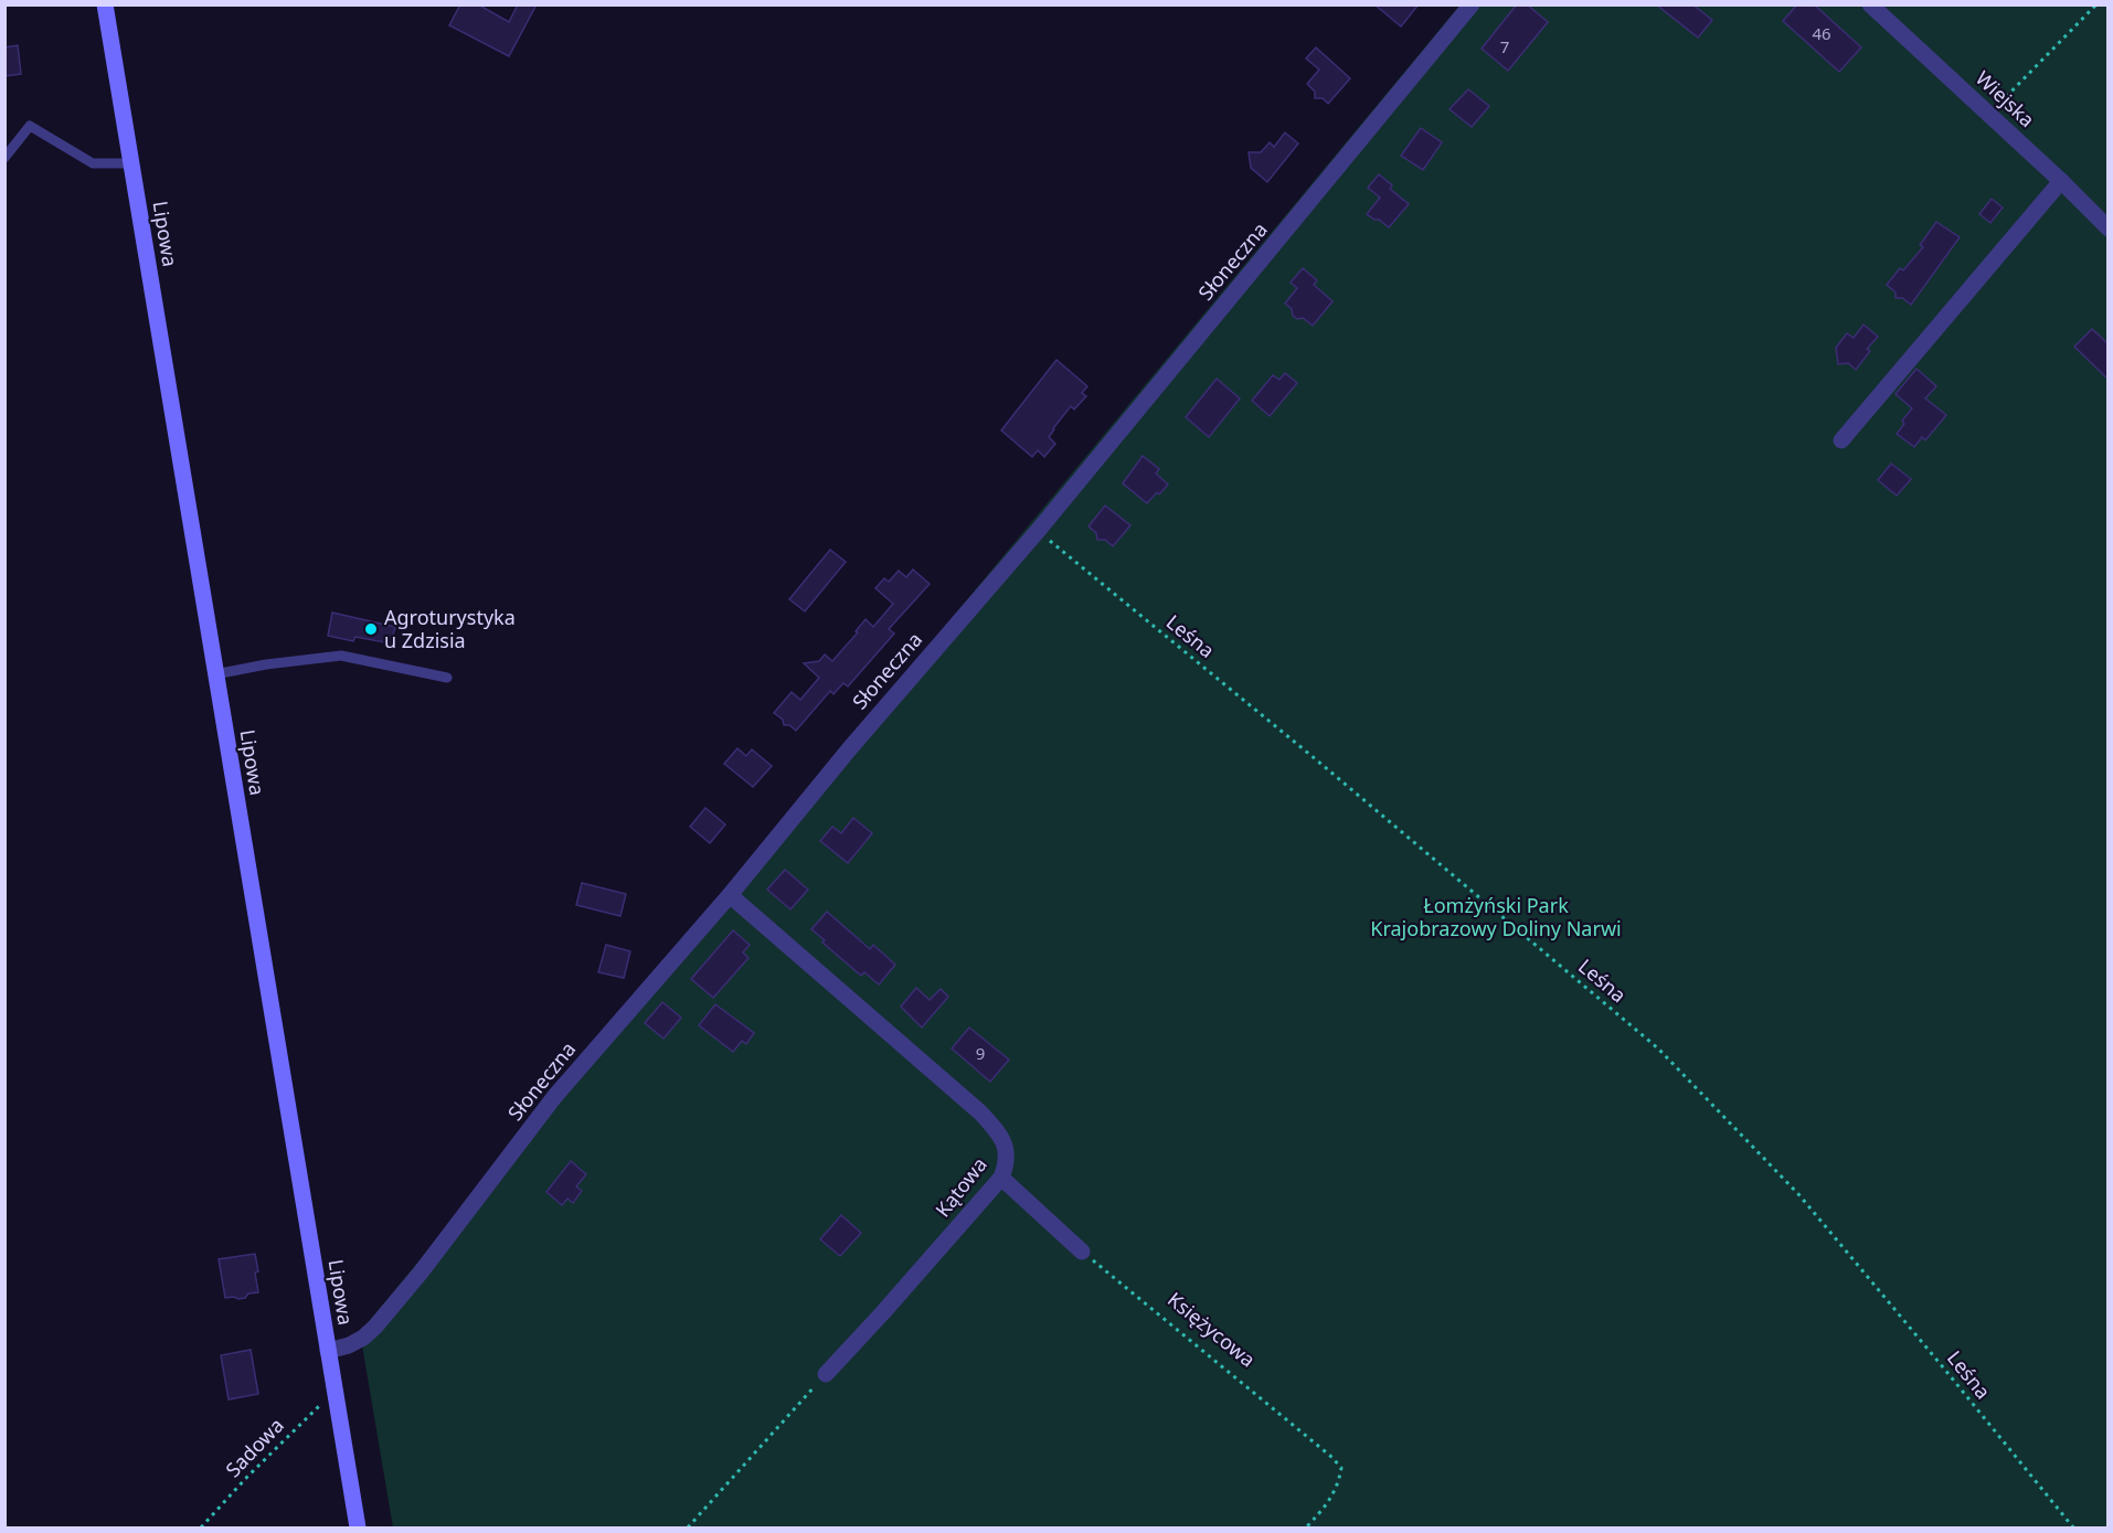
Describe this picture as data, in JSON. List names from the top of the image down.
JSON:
{
  "streets": {
    "main road": ["Lipowa"],
    "street": ["Wiejska", "Słoneczna", "Kątowa"],
    "path": ["Leśna", "Księżycowa", "Sadowa"]
  },
  "crossings": [
    ["Lipowa", "Słoneczna"],
    ["Lipowa", "Sadowa"],
    ["Słoneczna", "Leśna"],
    ["Słoneczna", "Kątowa"]
  ],
  "parks": ["Łomżyński Park Krajobrazowy Doliny Narwi"],
  "places": ["Agroturystyka u Zdzisia"],
  "house_numbers": ["46", "7", "9"]
}
